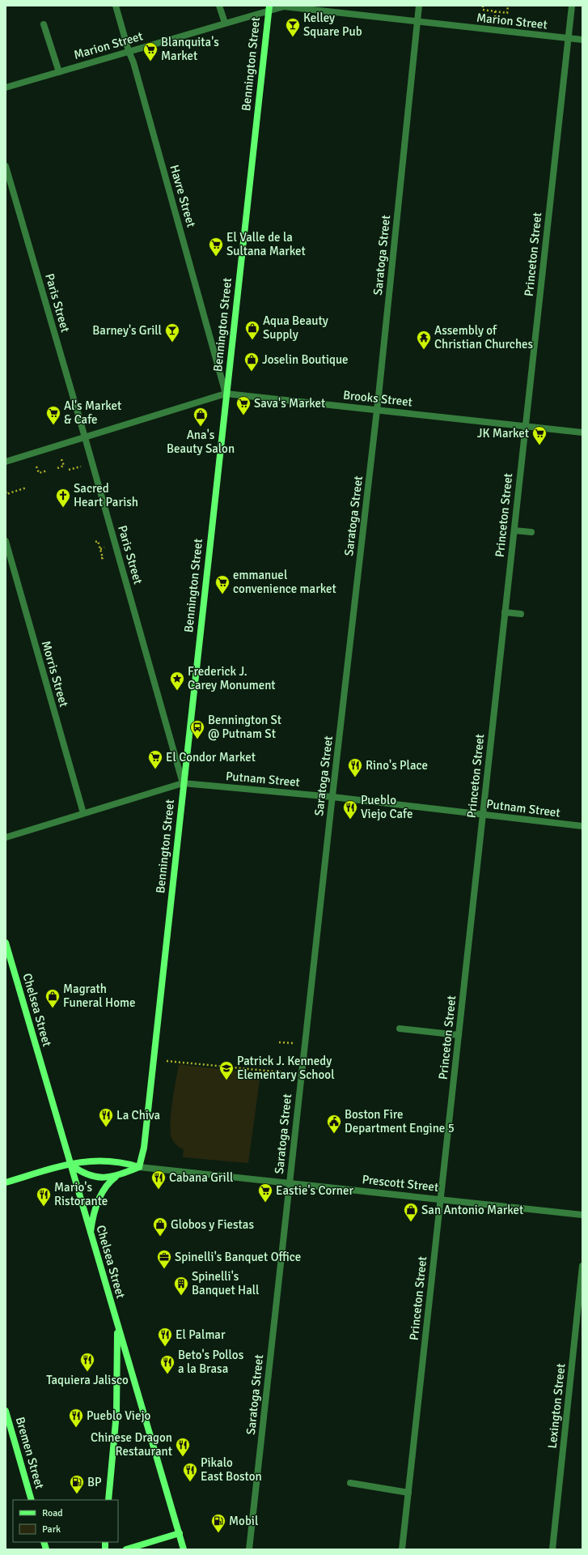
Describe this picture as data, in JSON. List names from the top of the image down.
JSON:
{
  "streets": {
    "main road": [
      "Bennington Street",
      "Chelsea Street",
      "Prescott Street",
      "Bremen Street"
    ],
    "street": [
      "Marion Street",
      "Havre Street",
      "Princeton Street",
      "Saratoga Street",
      "Paris Street",
      "Brooks Street",
      "Morris Street",
      "Putnam Street",
      "Lexington Street"
    ]
  },
  "crossings": [
    ["Marion Street", "Bennington Street"],
    ["Marion Street", "Havre Street"],
    ["Marion Street", "Princeton Street"],
    ["Marion Street", "Saratoga Street"],
    ["Bennington Street", "Havre Street"],
    ["Bennington Street", "Paris Street"],
    ["Bennington Street", "Brooks Street"],
    ["Bennington Street", "Putnam Street"],
    ["Bennington Street", "Prescott Street"],
    ["Havre Street", "Brooks Street"],
    ["Princeton Street", "Brooks Street"],
    ["Princeton Street", "Putnam Street"],
    ["Princeton Street", "Prescott Street"],
    ["Saratoga Street", "Brooks Street"],
    ["Saratoga Street", "Putnam Street"],
    ["Saratoga Street", "Prescott Street"],
    ["Paris Street", "Brooks Street"],
    ["Paris Street", "Putnam Street"],
    ["Morris Street", "Putnam Street"],
    ["Chelsea Street", "Prescott Street"]
  ],
  "places": {
    "bar": ["Kelley Square Pub", "Barney's Grill"],
    "supermarket": [
      "Blanquita's Market",
      "El Valle de la Sultana Market",
      "Sava's Market",
      "Al's Market & Cafe",
      "JK Market",
      "emmanuel convenience market",
      "El Condor Market",
      "Eastie's Corner"
    ],
    "shop": [
      "Aqua Beauty Supply",
      "Joselin Boutique",
      "Ana's Beauty Salon",
      "Magrath Funeral Home",
      "San Antonio Market",
      "Globos y Fiestas"
    ],
    "temple": ["Assembly of Christian Churches"],
    "church": ["Sacred Heart Parish"],
    "place": ["Frederick J. Carey Monument"],
    "bus stop": ["Bennington St @ Putnam St"],
    "restaurant": [
      "Rino's Place",
      "Pueblo Viejo Cafe",
      "La Chiva",
      "Cabana Grill",
      "Mario's Ristorante",
      "El Palmar",
      "Taquiera Jalisco",
      "Beto's Pollos a la Brasa",
      "Pueblo Viejo",
      "Chinese Dragon Restaurant",
      "Pikalo East Boston"
    ],
    "school or university": ["Patrick J. Kennedy Elementary School"],
    "public building": ["Boston Fire Department Engine 5"],
    "office": ["Spinelli's Banquet Office"],
    "building": ["Spinelli's Banquet Hall"],
    "fuel station": ["BP", "Mobil"]
  },
  "legend": ["Road", "Park"]
}
